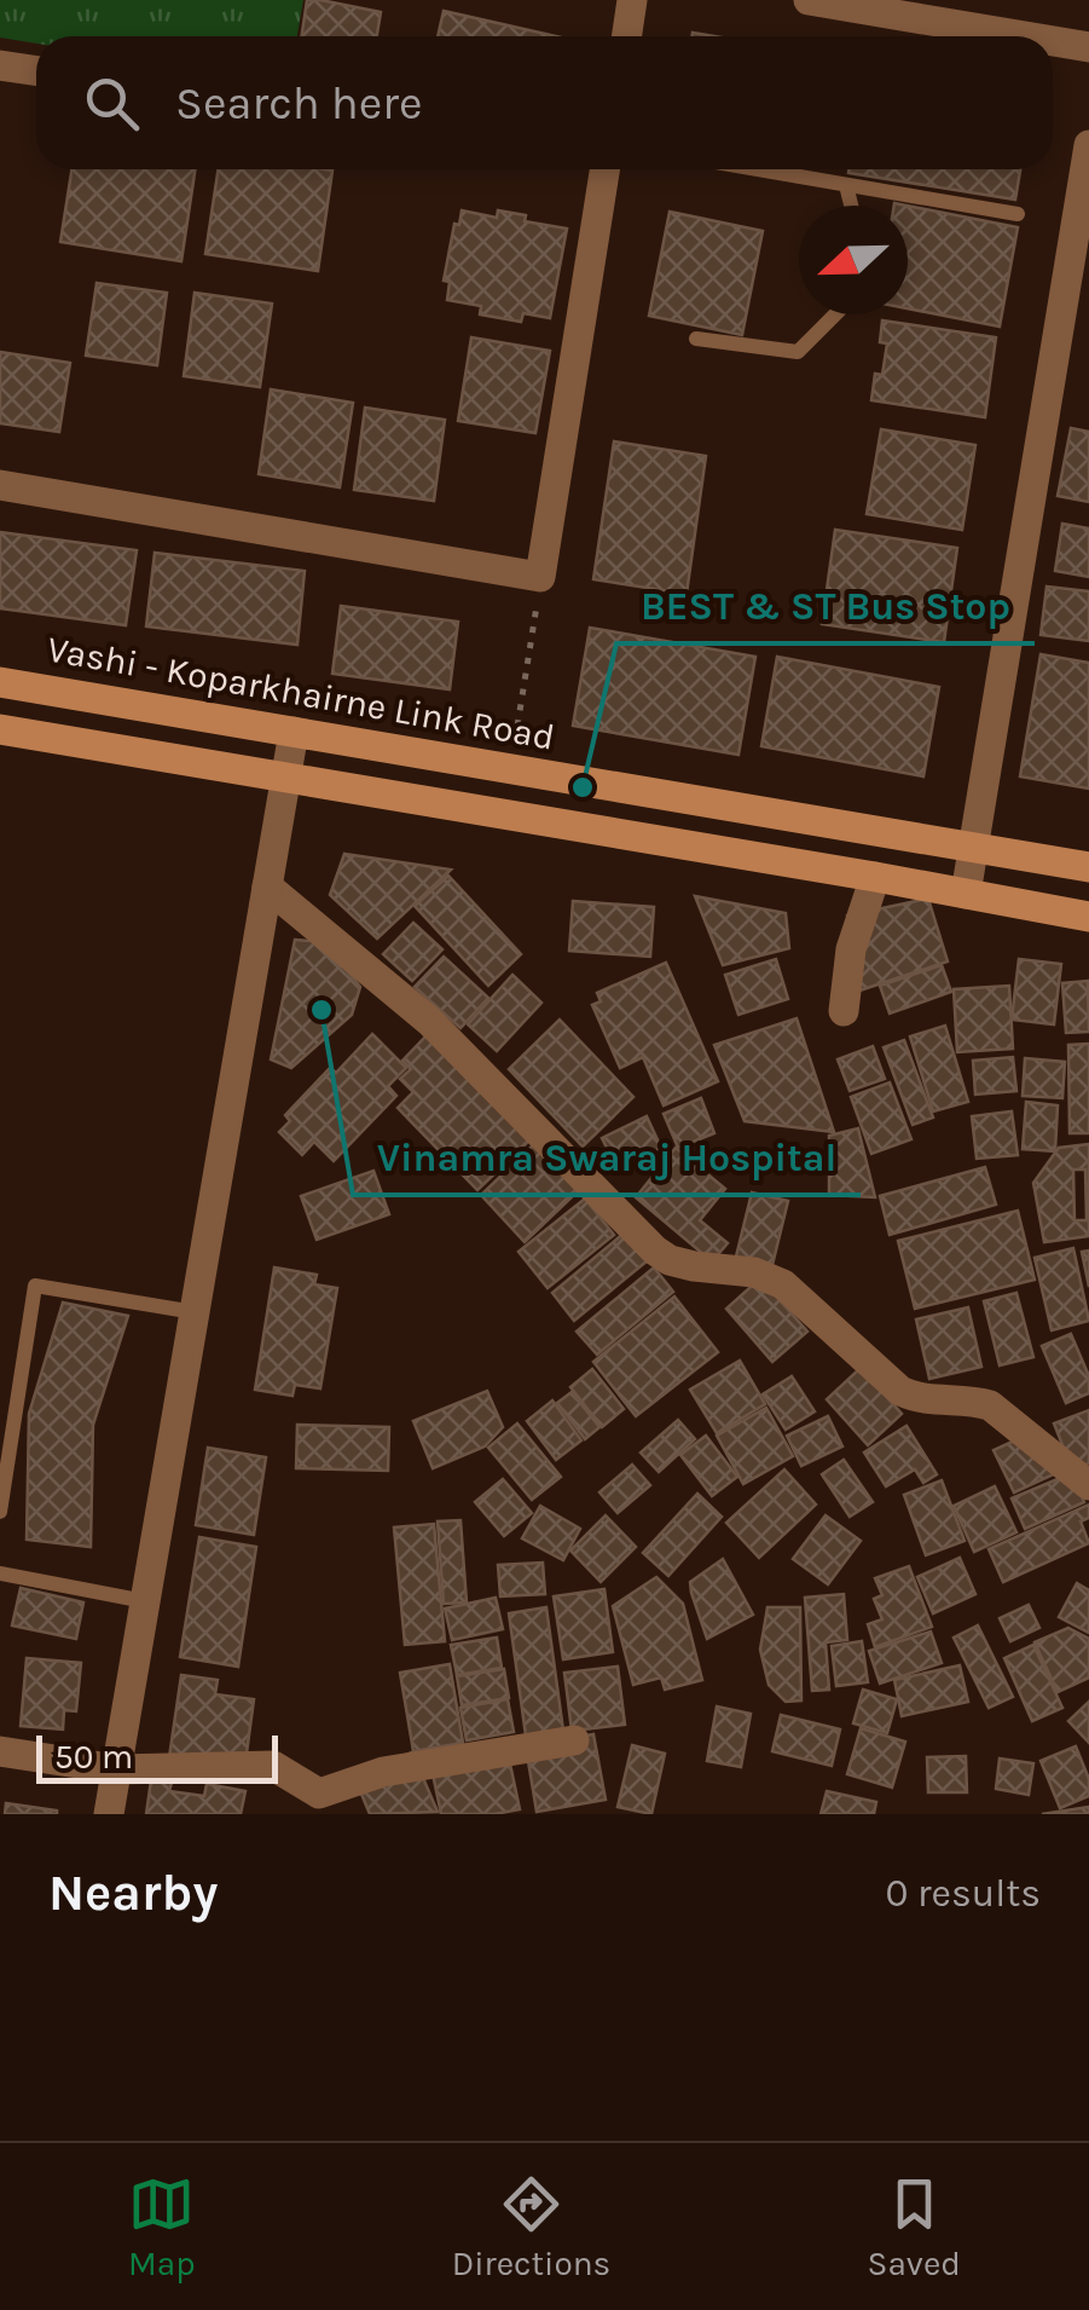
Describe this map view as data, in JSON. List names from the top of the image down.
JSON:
{
  "streets": {
    "main road": ["Vashi - Koparkhairne Link Road"]
  },
  "places": ["BEST & ST Bus Stop", "Vinamra Swaraj Hospital"],
  "scale_bar": "50 m",
  "north": "left",
  "page": {
    "search": "Search here",
    "scale": "50 m",
    "heading": ["Nearby", "0 results"],
    "nav": ["Map", "Directions", "Saved"]
  }
}
